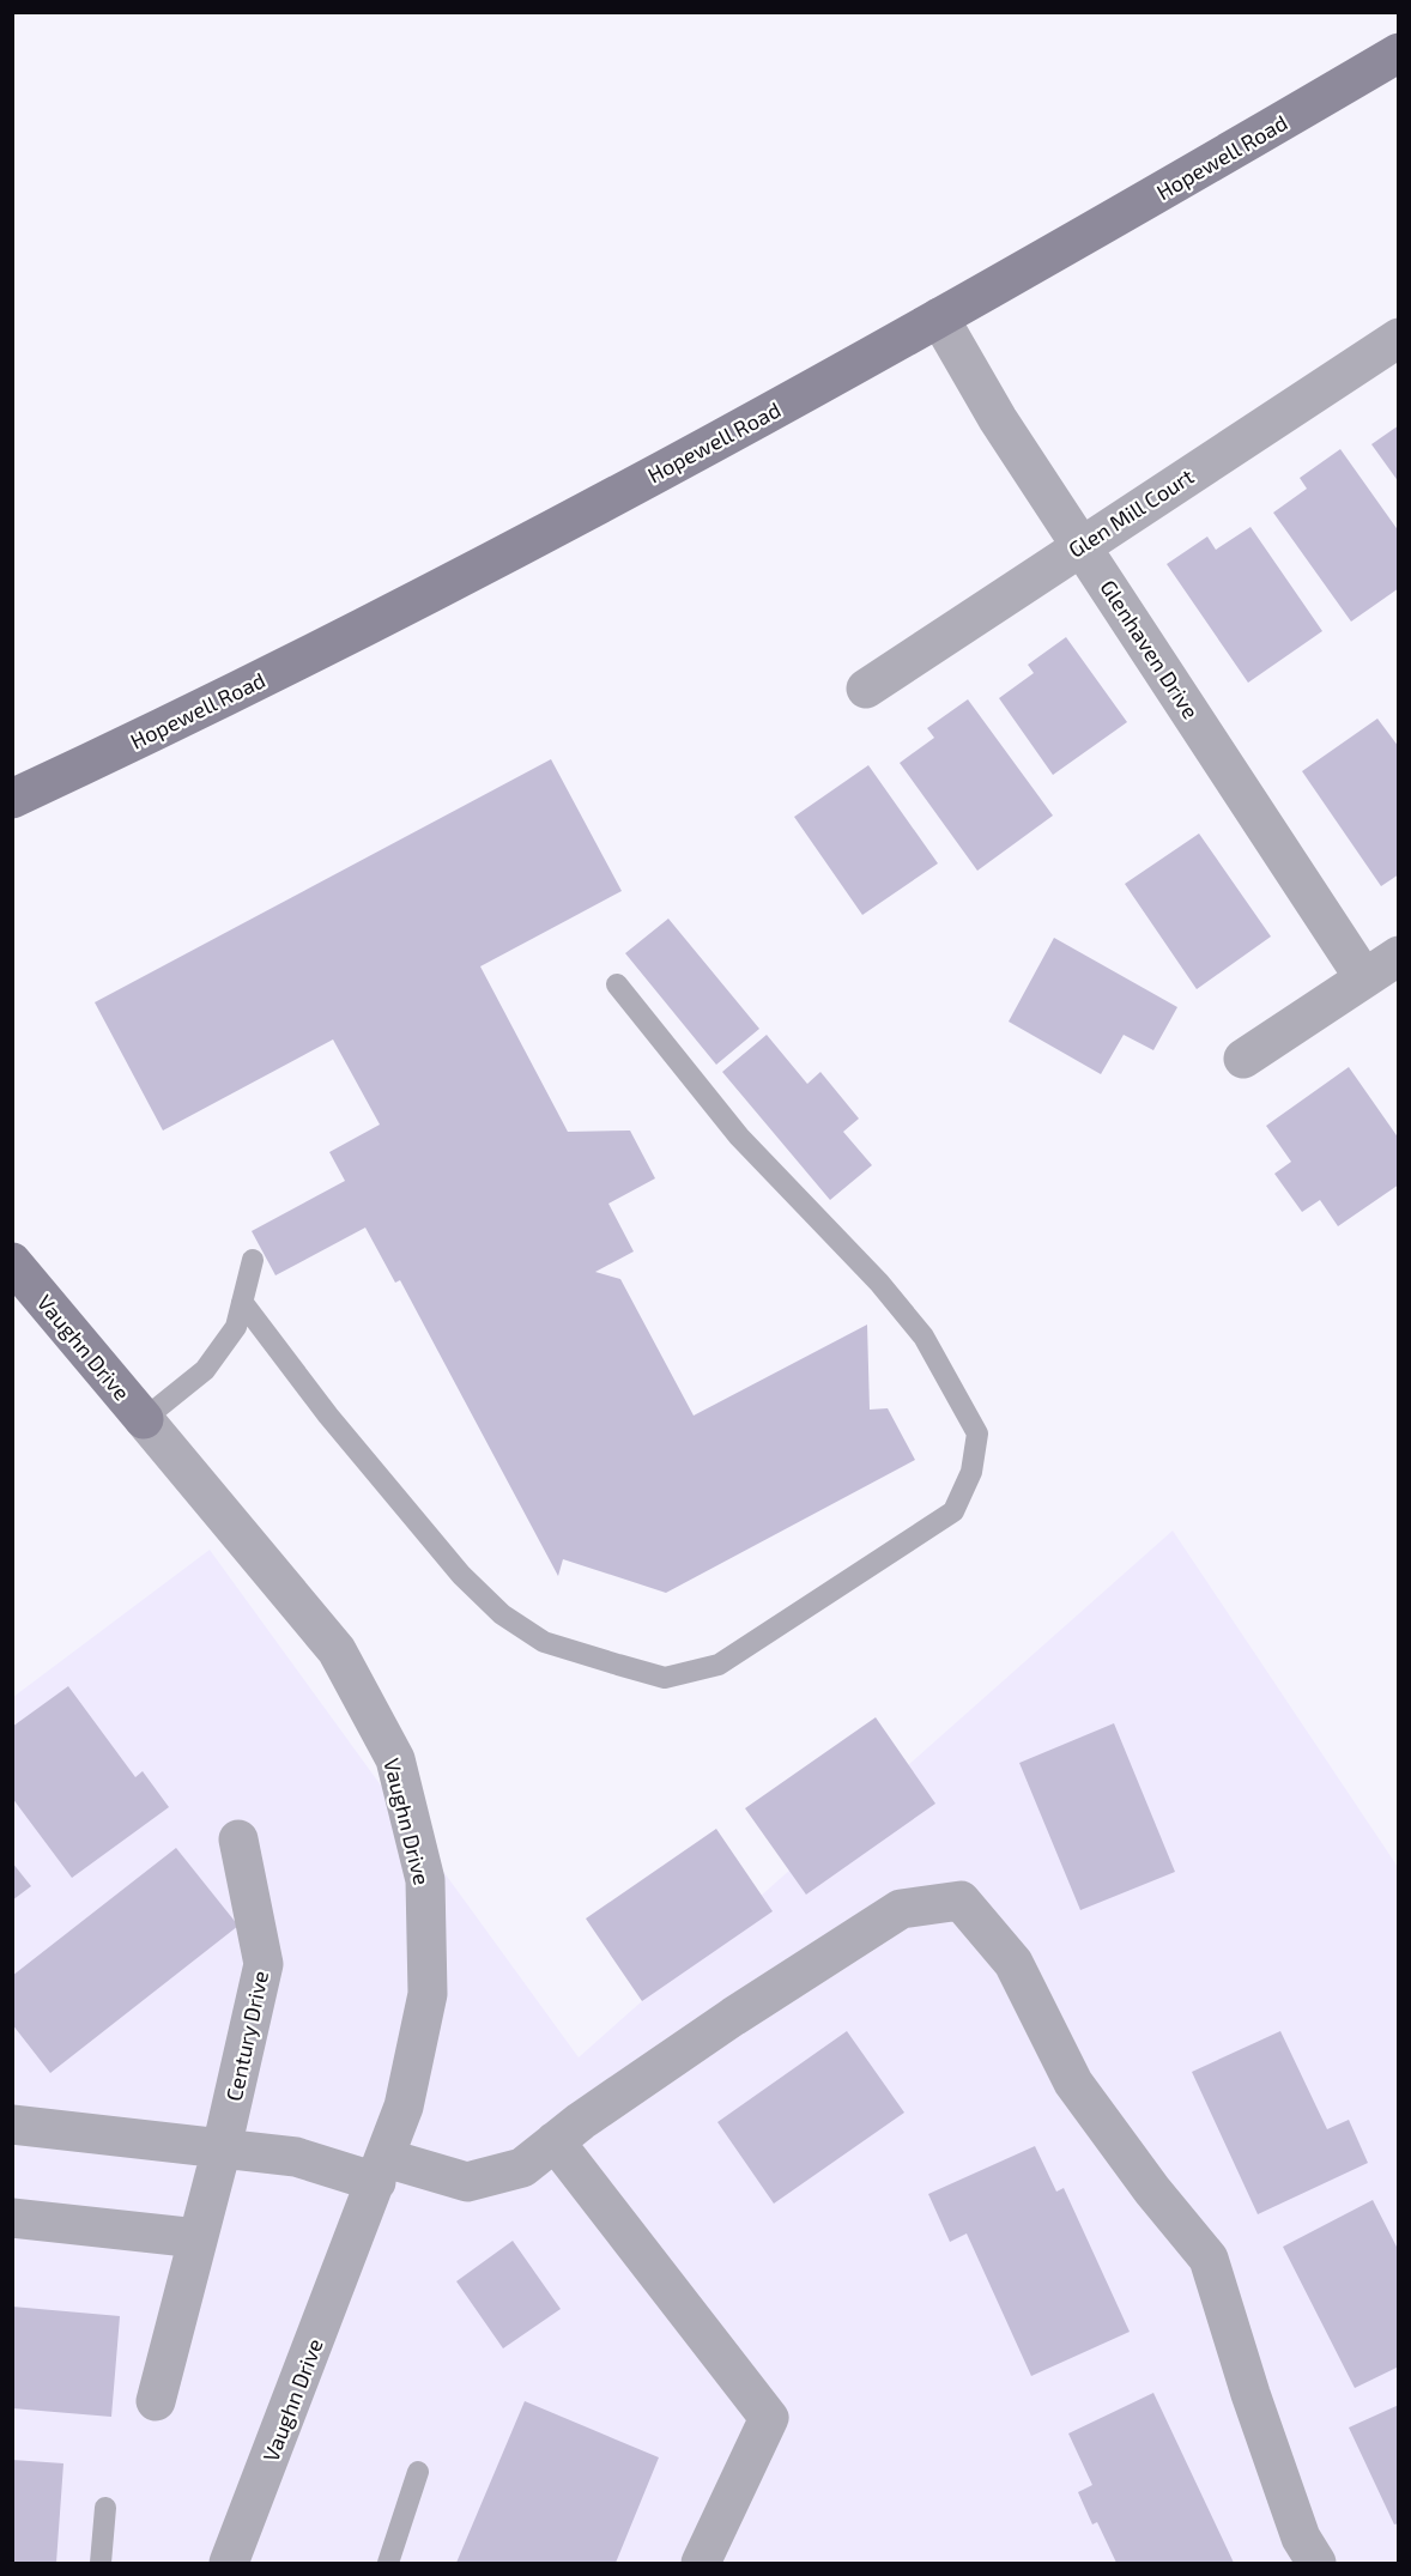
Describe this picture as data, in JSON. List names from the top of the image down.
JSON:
{
  "streets": {
    "street": [
      "Hopewell Road",
      "Glen Mill Court",
      "Glenhaven Drive",
      "Vaughn Drive",
      "Century Drive"
    ]
  },
  "crossings": [
    ["Hopewell Road", "Glenhaven Drive"],
    ["Glen Mill Court", "Glenhaven Drive"]
  ]
}
